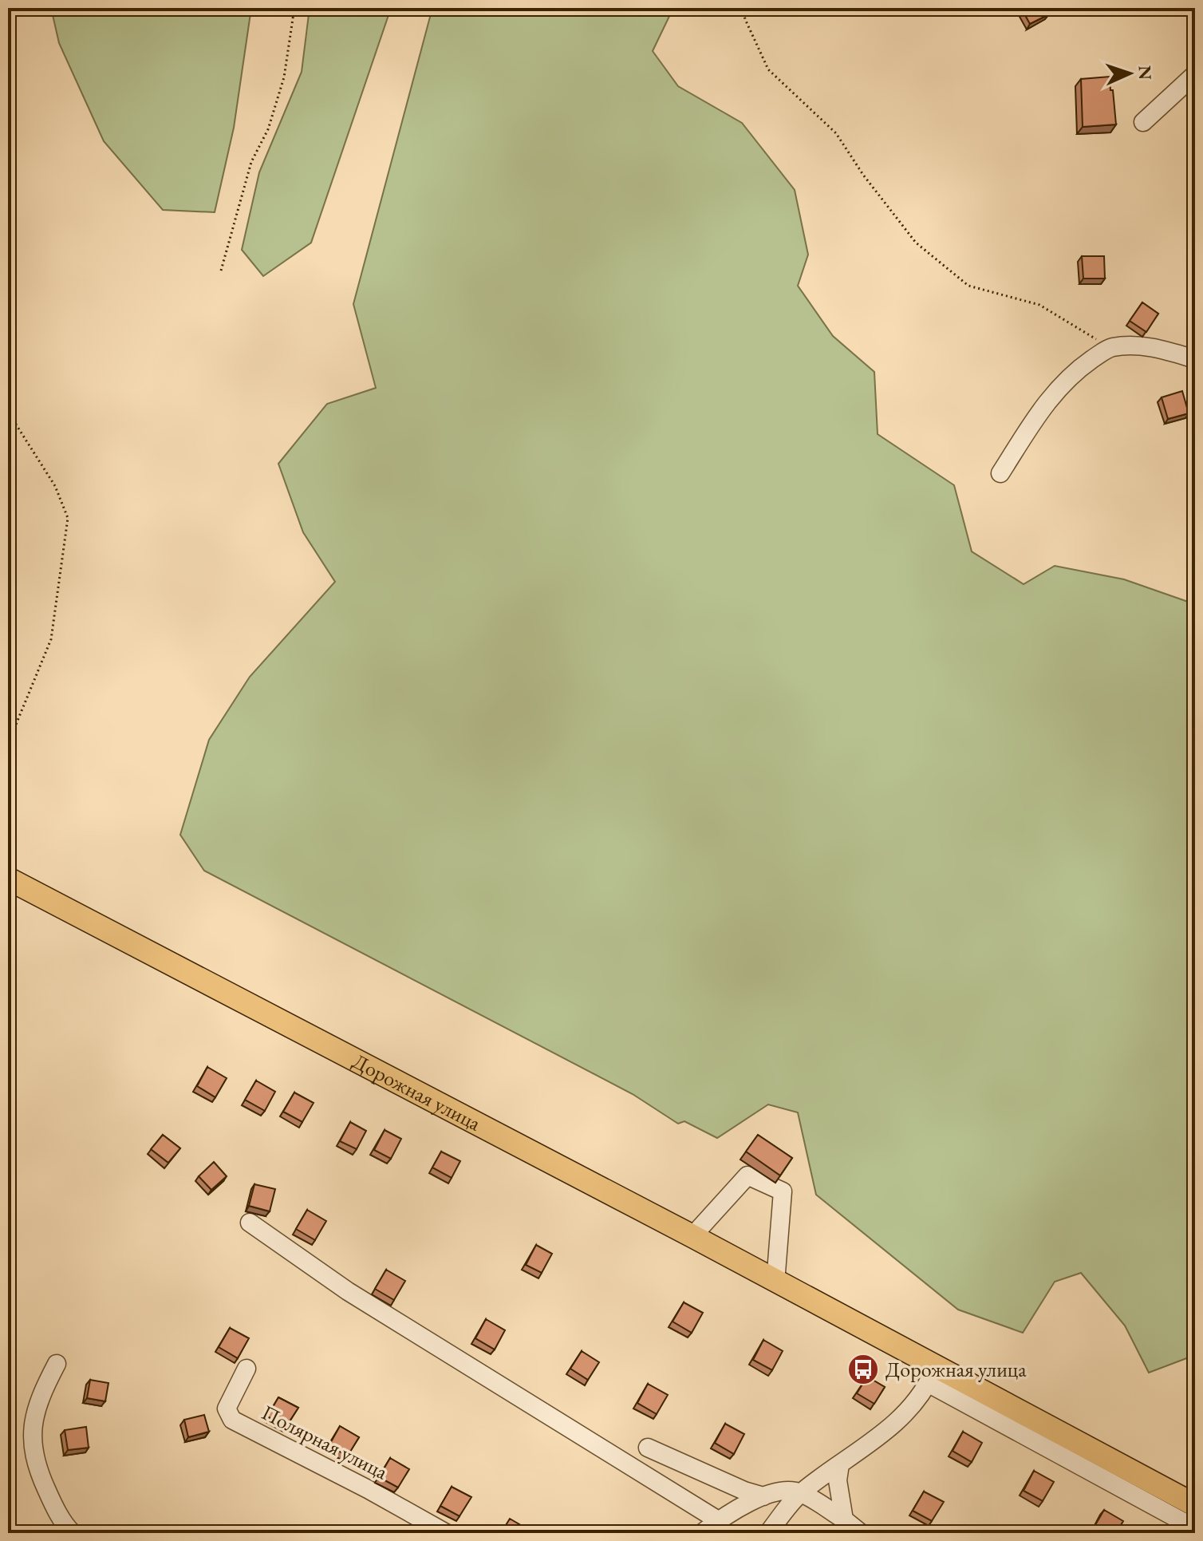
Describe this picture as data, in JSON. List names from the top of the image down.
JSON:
{
  "streets": {
    "main road": ["Дорожная улица"],
    "street": ["Полярная улица"]
  },
  "places": {
    "bus stop": ["Дорожная улица"]
  },
  "north": "right"
}
